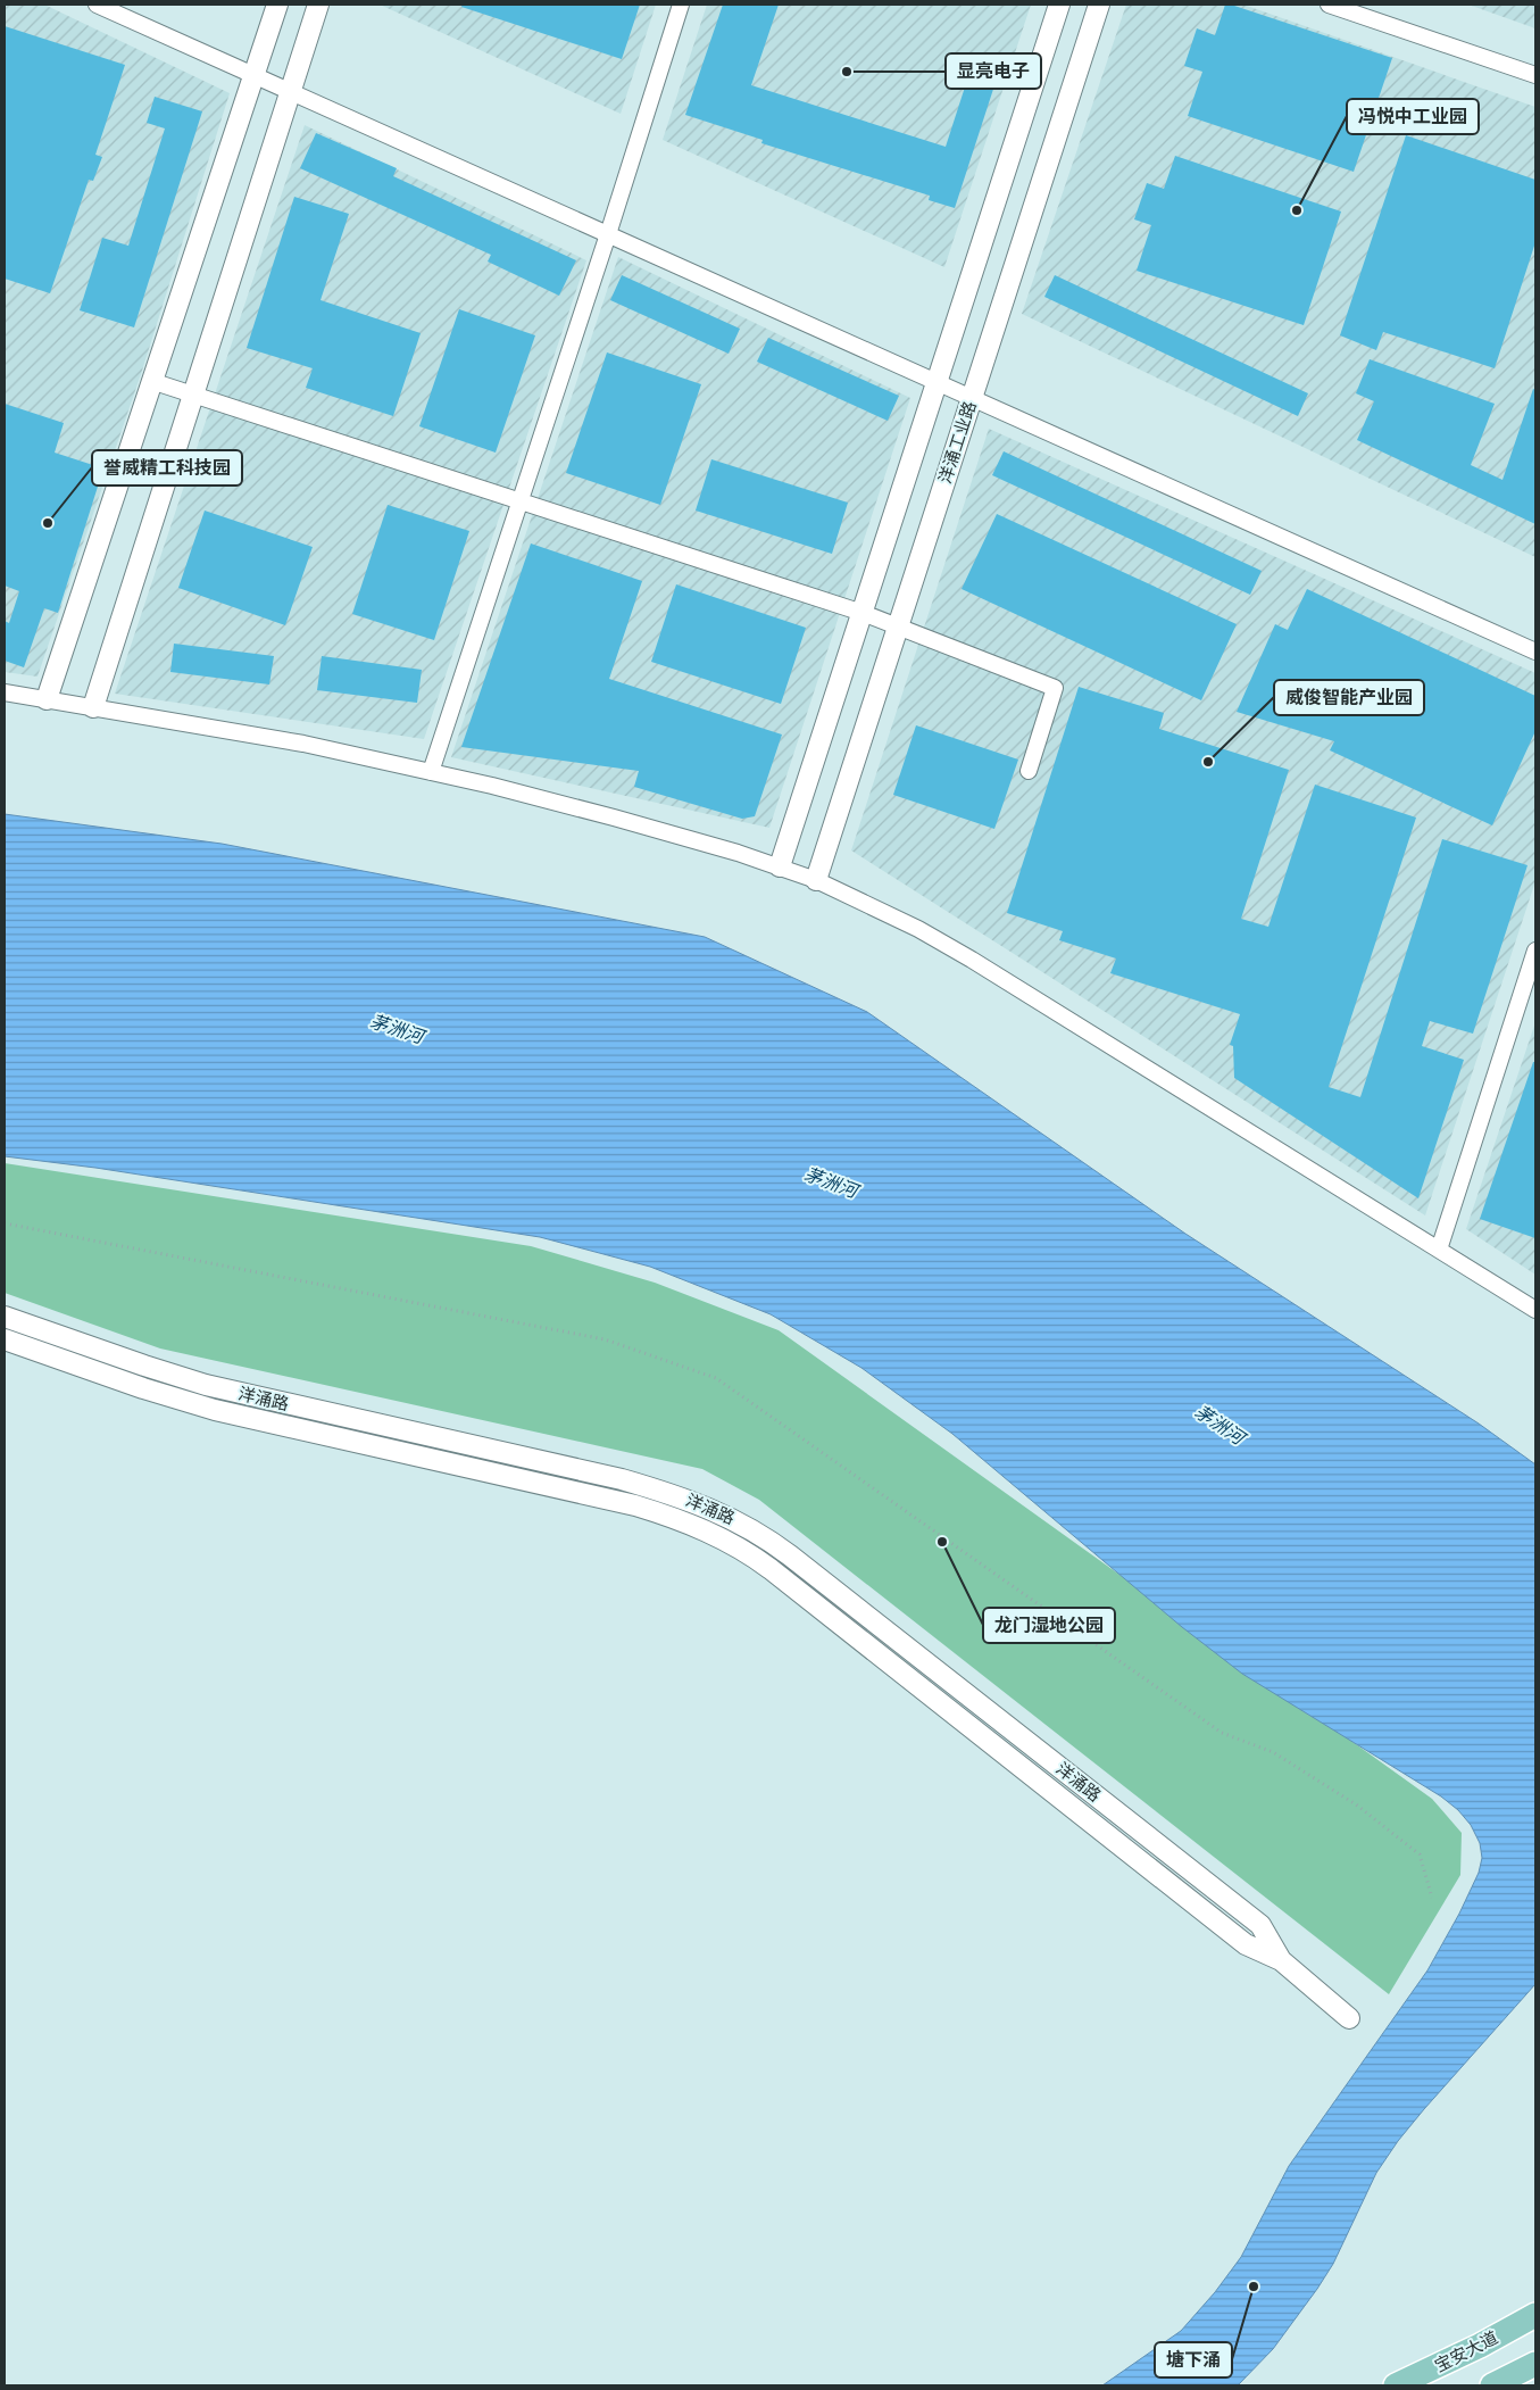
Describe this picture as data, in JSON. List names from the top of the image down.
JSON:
{
  "streets": {
    "main road": ["宝安大道"],
    "street": ["洋涌工业路", "洋涌路"]
  },
  "water": ["茅洲河"],
  "places": [
    "显亮电子",
    "冯悦中工业园",
    "誉威精工科技园",
    "威俊智能产业园",
    "龙门湿地公园",
    "塘下涌"
  ]
}
